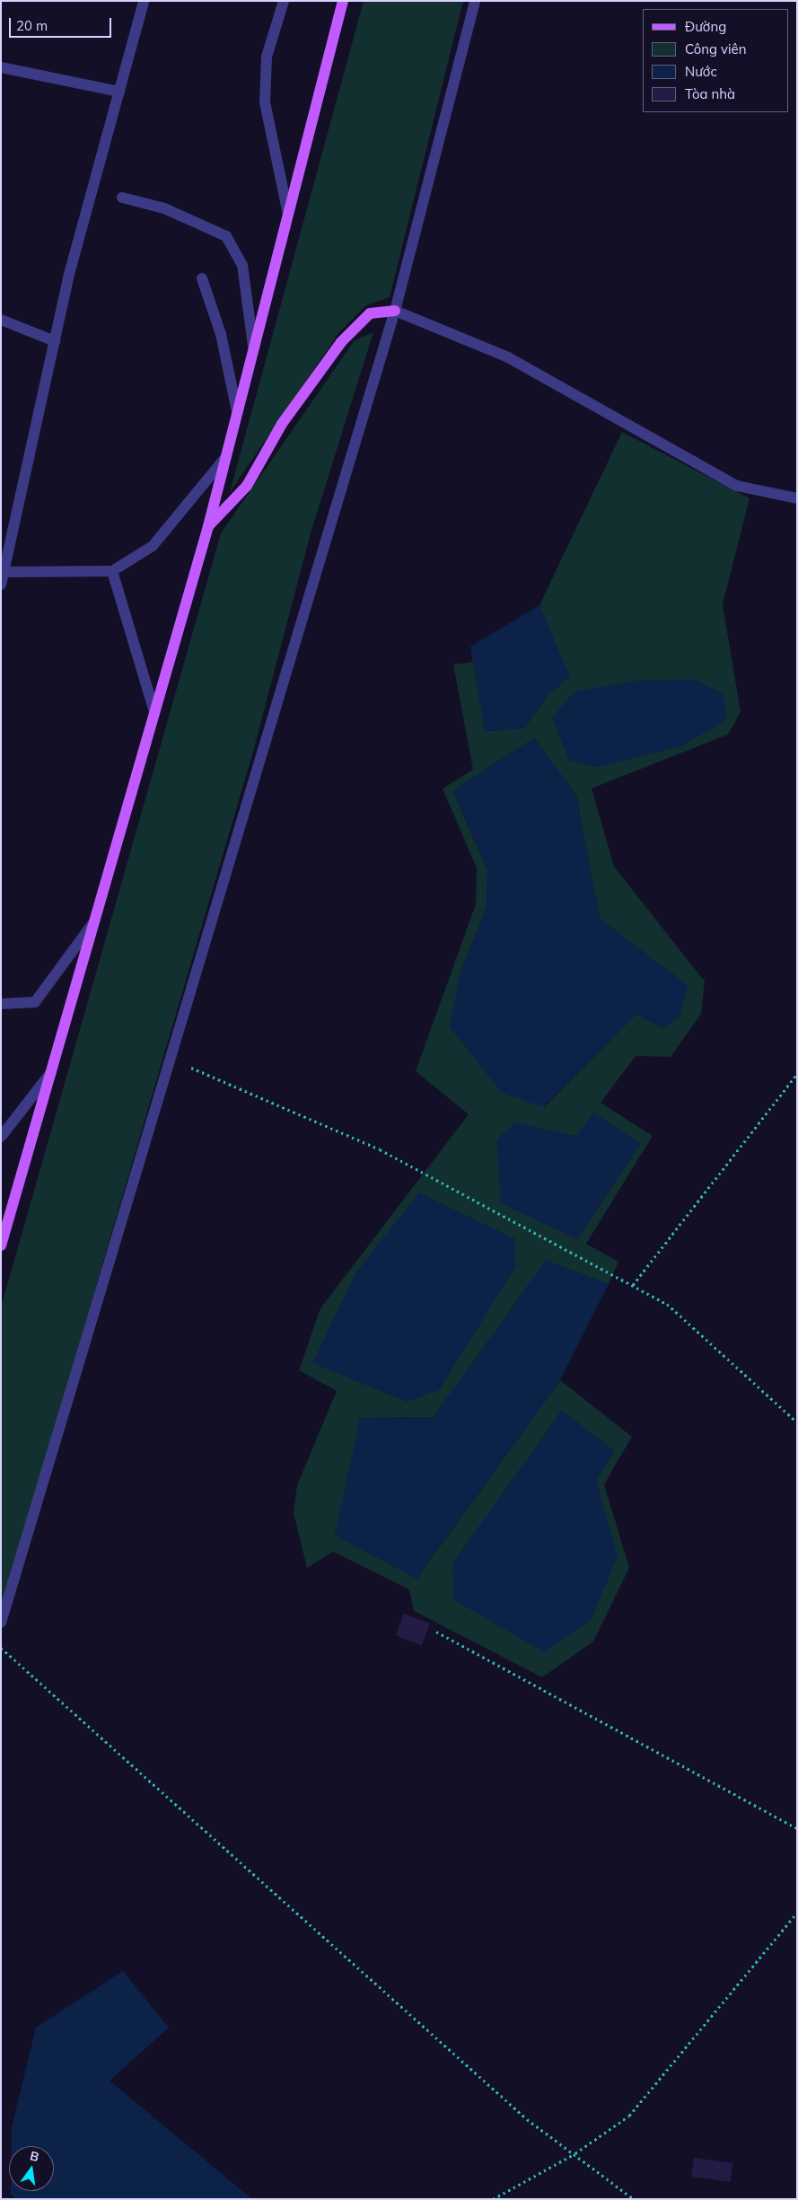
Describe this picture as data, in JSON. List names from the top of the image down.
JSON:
{
  "legend": [
    "Đường",
    "Công viên",
    "Nước",
    "Tòa nhà"
  ],
  "scale_bar": "20 m",
  "north": "top"
}
